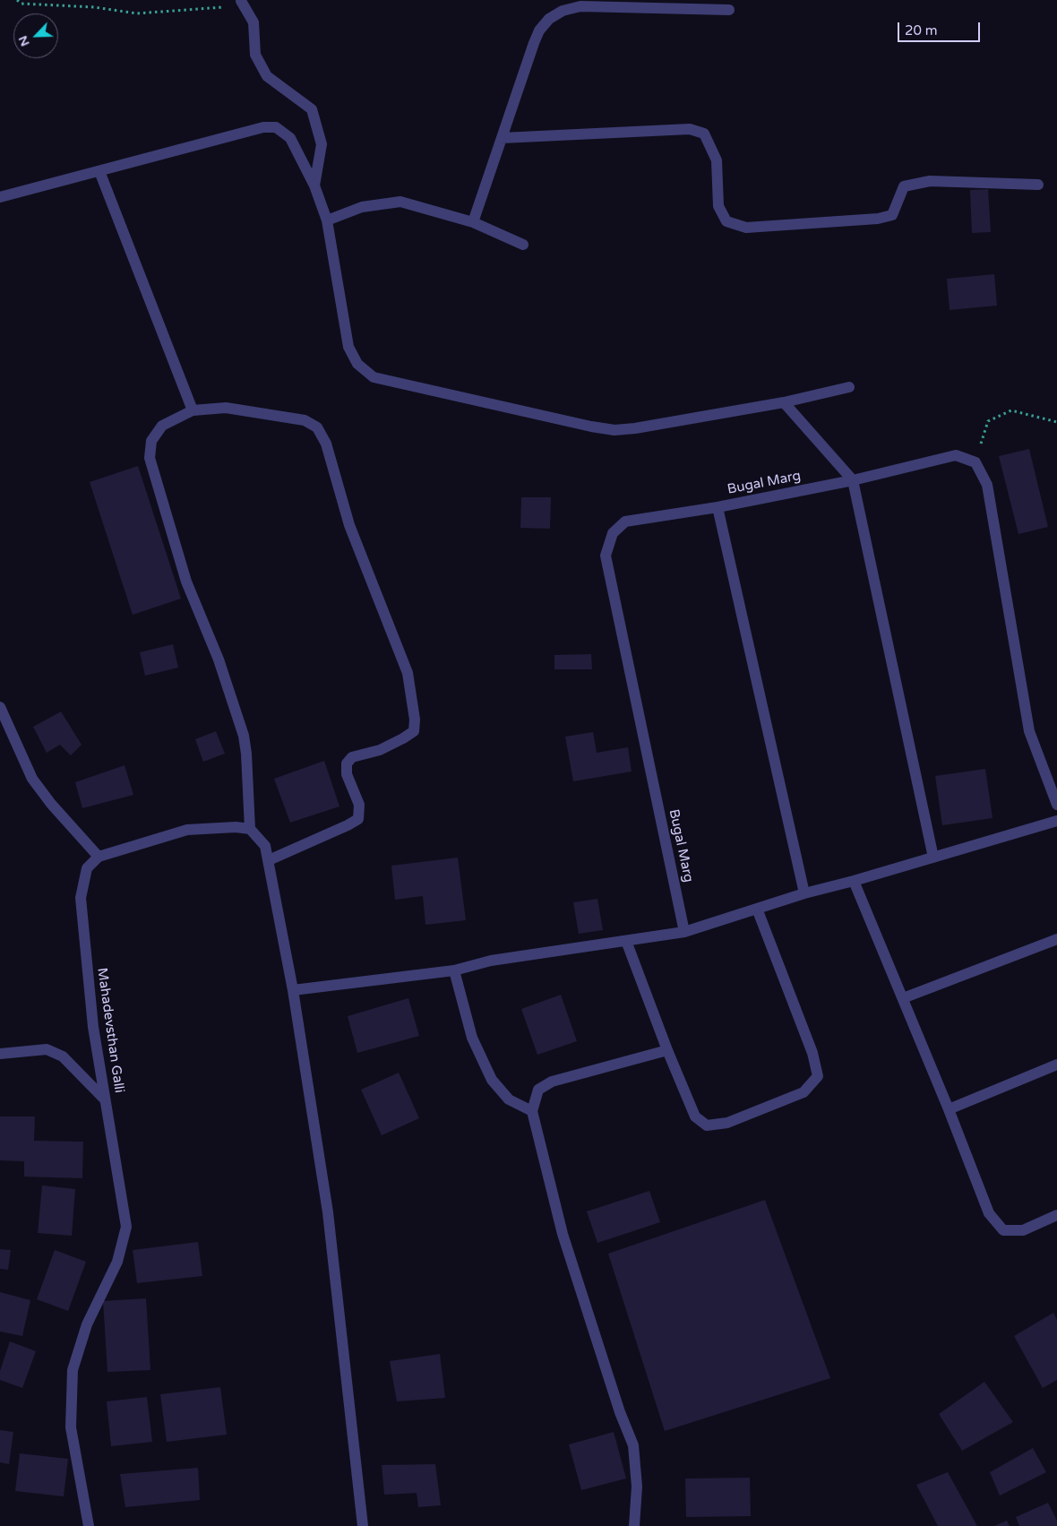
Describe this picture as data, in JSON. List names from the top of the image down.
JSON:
{
  "streets": {
    "street": ["Bugal Marg", "Mahadevsthan Galli"]
  },
  "scale_bar": "20 m",
  "north": "bottom left"
}
